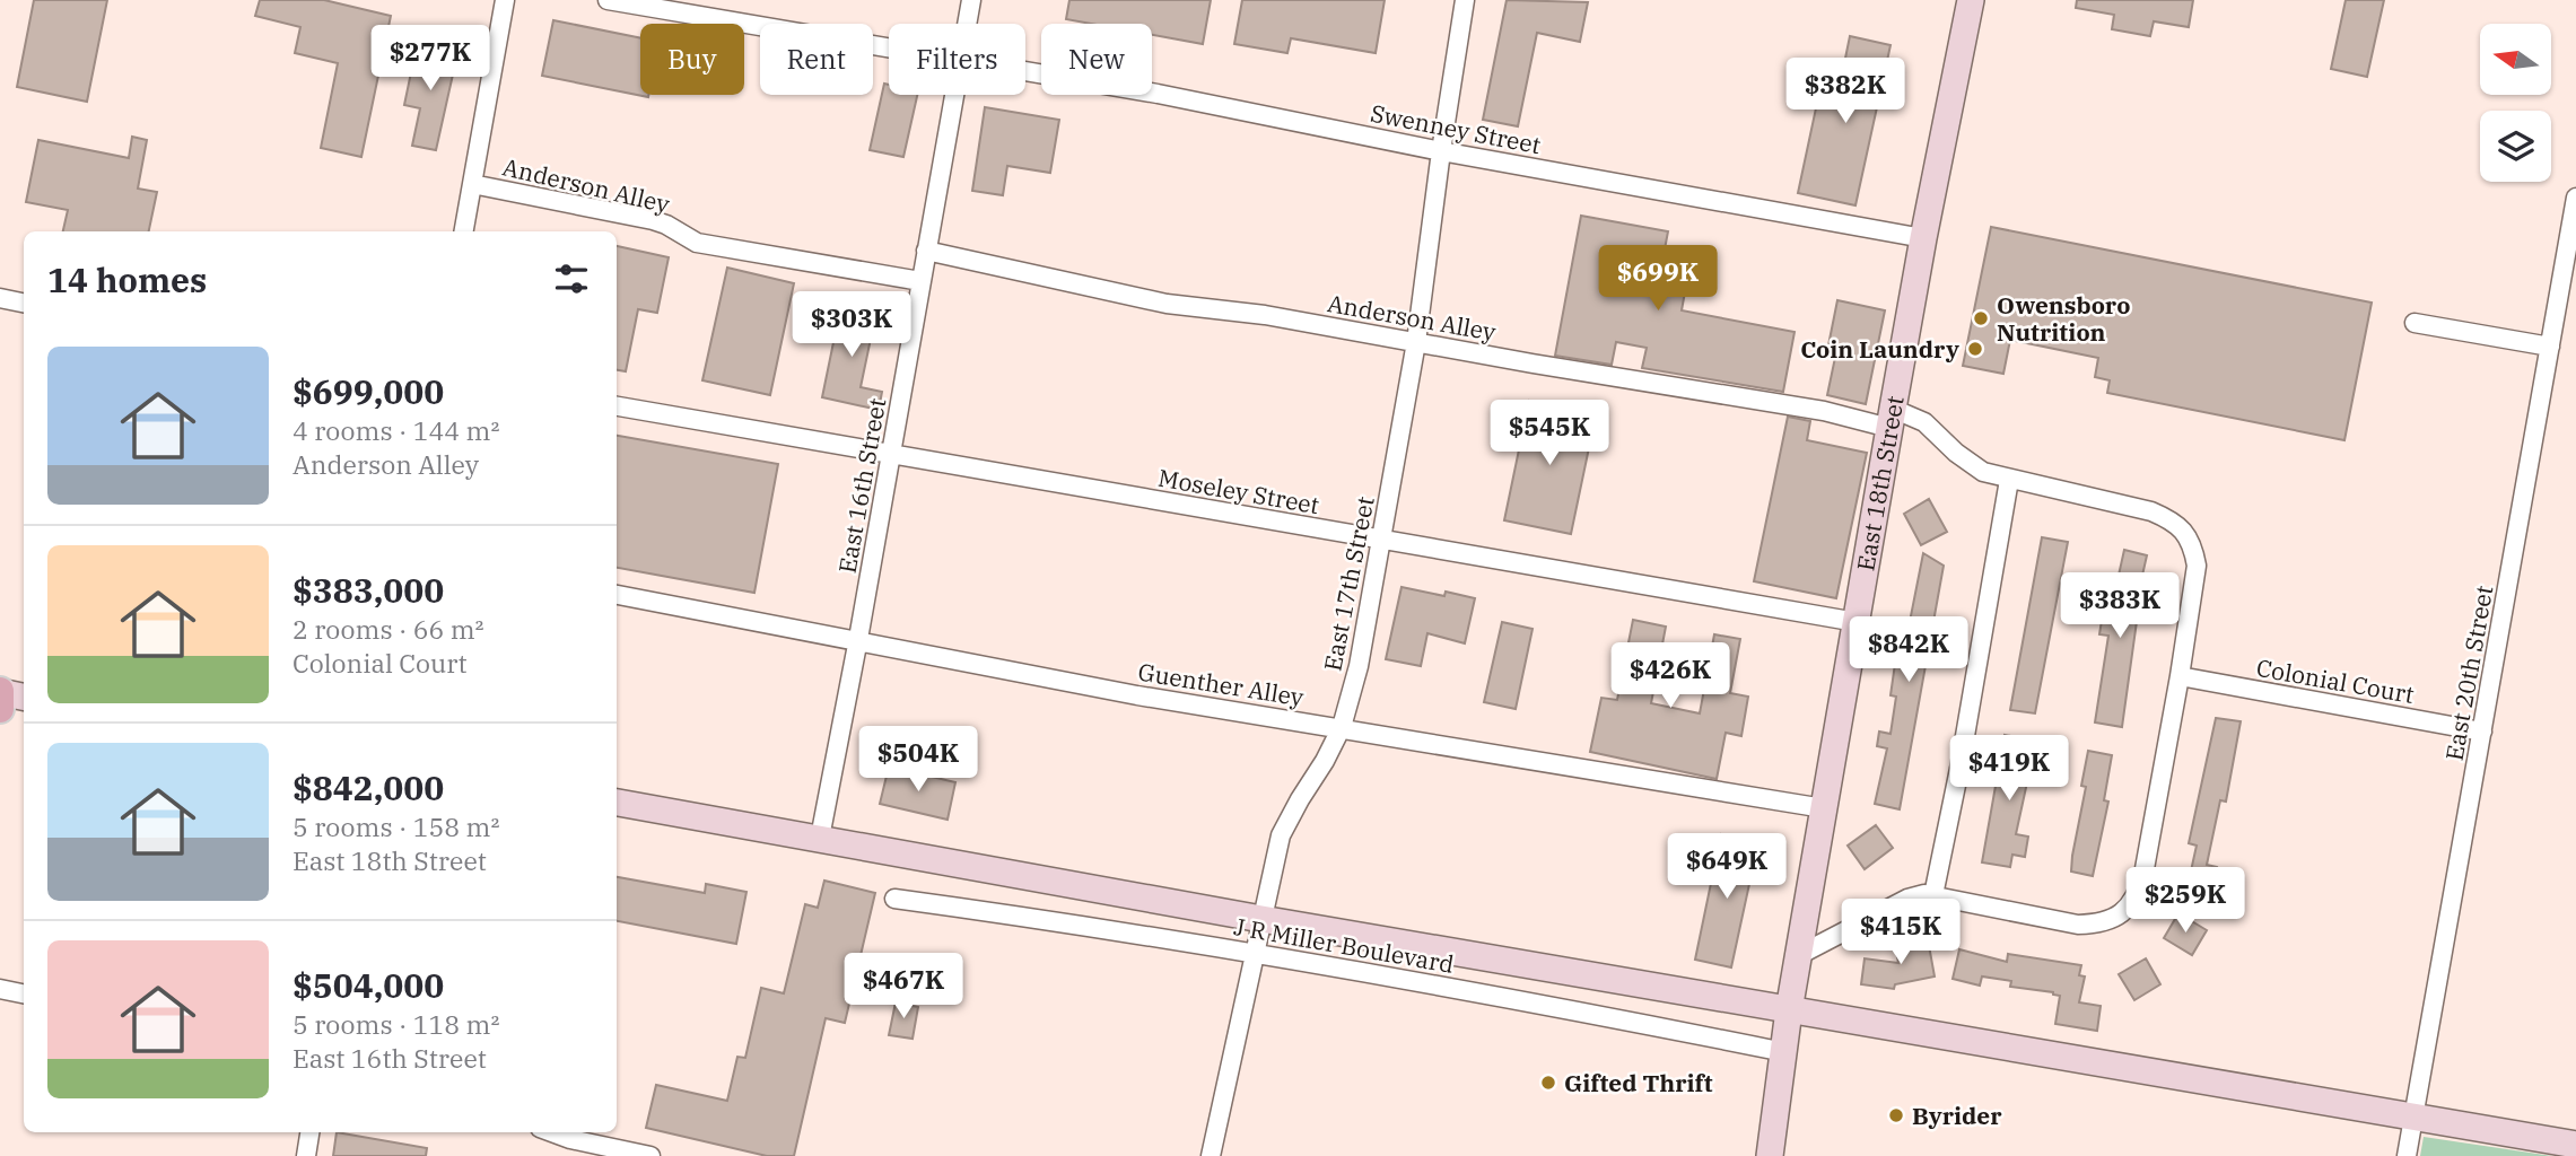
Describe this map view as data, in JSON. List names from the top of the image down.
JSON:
{
  "streets": {
    "street": [
      "Swenney Street",
      "Anderson Alley",
      "East 18th Street",
      "East 16th Street",
      "Moseley Street",
      "East 17th Street",
      "East 20th Street",
      "Colonial Court",
      "Guenther Alley",
      "J R Miller Boulevard"
    ]
  },
  "crossings": [
    ["Swenney Street", "East 18th Street"],
    ["Swenney Street", "East 17th Street"],
    ["Anderson Alley", "East 18th Street"],
    ["Anderson Alley", "East 16th Street"],
    ["Anderson Alley", "East 17th Street"],
    ["East 18th Street", "Moseley Street"],
    ["East 18th Street", "Guenther Alley"],
    ["East 18th Street", "J R Miller Boulevard"],
    ["East 16th Street", "Moseley Street"],
    ["East 16th Street", "Guenther Alley"],
    ["Moseley Street", "East 17th Street"],
    ["East 17th Street", "Guenther Alley"],
    ["East 17th Street", "J R Miller Boulevard"],
    ["East 20th Street", "Colonial Court"]
  ],
  "places": [
    "Owensboro Nutrition",
    "Coin Laundry",
    "Gifted Thrift",
    "Byrider"
  ],
  "north": "left",
  "page": {
    "chip": [
      "Buy",
      "Rent",
      "Filters",
      "New"
    ],
    "price": [
      "$277K",
      "$382K",
      "$699K",
      "$303K",
      "$545K",
      "$383K",
      "$842K",
      "$426K",
      "$504K",
      "$419K",
      "$649K",
      "$259K",
      "$415K",
      "$467K"
    ],
    "heading": "14 homes",
    "list": [
      {
        "name": "$699,000",
        "note": "4 rooms · 144 m² · Anderson Alley"
      },
      {
        "name": "$383,000",
        "note": "2 rooms · 66 m² · Colonial Court"
      },
      {
        "name": "$842,000",
        "note": "5 rooms · 158 m² · East 18th Street"
      },
      {
        "name": "$504,000",
        "note": "5 rooms · 118 m² · East 16th Street"
      }
    ]
  }
}
